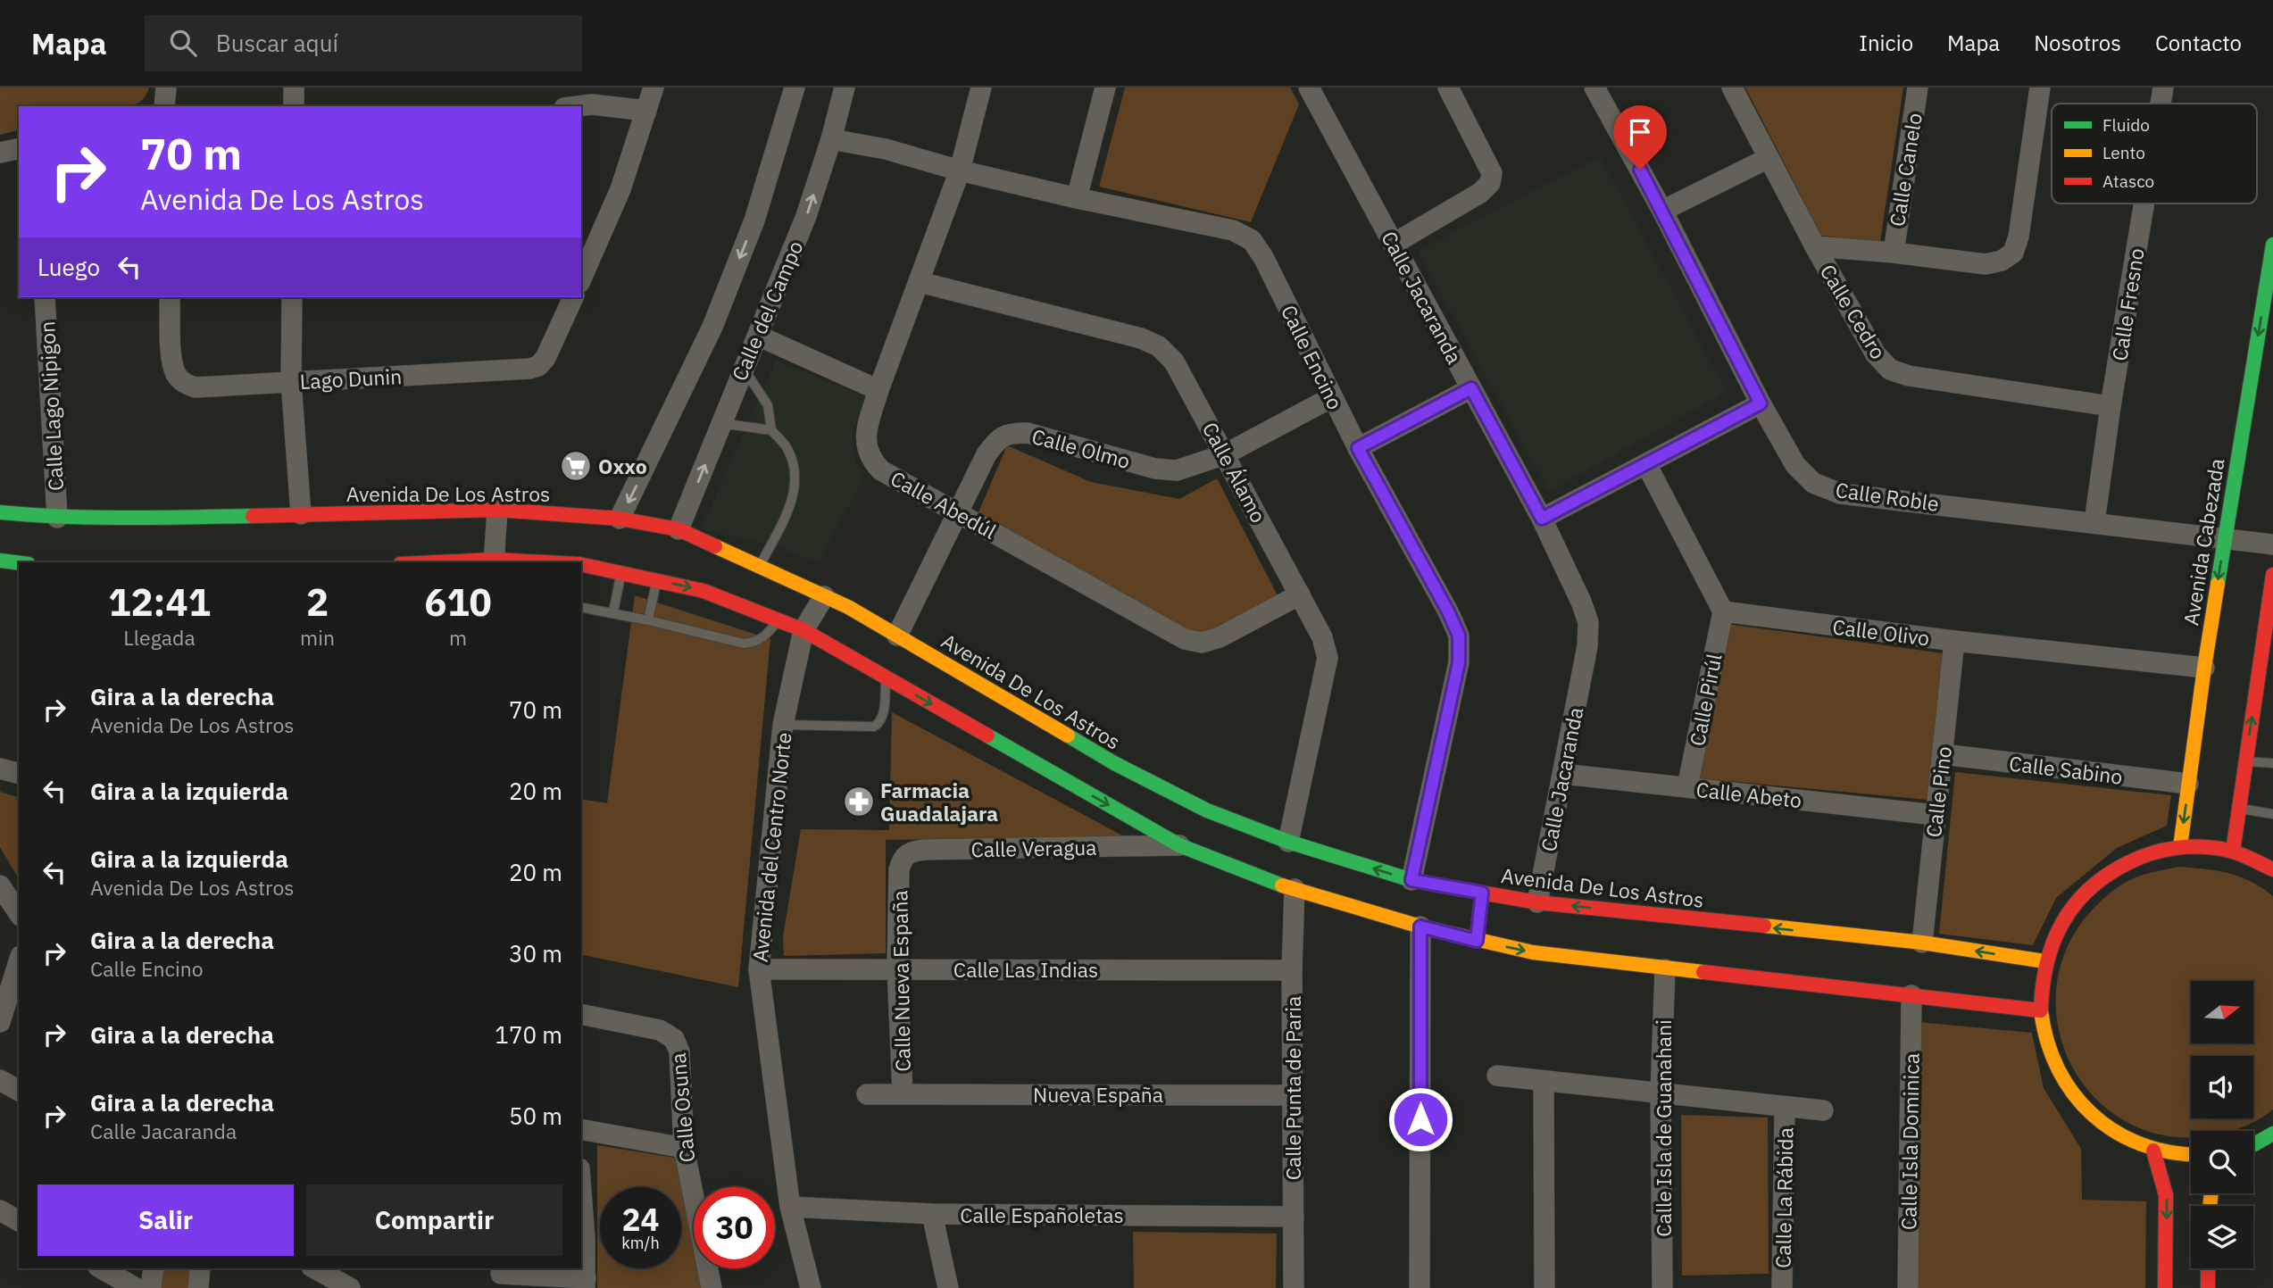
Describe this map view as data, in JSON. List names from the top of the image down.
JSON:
{
  "streets": {
    "main road": ["Avenida De Los Astros", "Avenida Cabezada"],
    "street": [
      "Calle Canelo",
      "Calle Jacaranda",
      "Calle Fresno",
      "Calle del Campo",
      "Calle Cedro",
      "Calle Encino",
      "Lago Dunin",
      "Calle Lago Nipigon",
      "Calle Olmo",
      "Calle Álamo",
      "Calle Roble",
      "Calle Abedúl",
      "Calle Olivo",
      "Calle Pirúl",
      "Calle Sabino",
      "Calle Pino",
      "Calle Abeto",
      "Avenida del Centro Norte",
      "Calle Veragua",
      "Calle Las Indias",
      "Calle Nueva España",
      "Calle Punta de Paria",
      "Nueva España",
      "Calle Osuna",
      "Calle Isla de Guanahani",
      "Calle Isla Dominica",
      "Calle La Rábida",
      "Calle Españoletas"
    ]
  },
  "crossings": [
    ["Calle Jacaranda", "Avenida De Los Astros"],
    ["Calle Jacaranda", "Calle Abeto"],
    ["Calle Fresno", "Calle Cedro"],
    ["Calle Fresno", "Calle Roble"],
    ["Calle del Campo", "Calle Encino"],
    ["Calle del Campo", "Avenida De Los Astros"],
    ["Calle Encino", "Calle Olmo"],
    ["Calle Encino", "Avenida De Los Astros"],
    ["Calle Encino", "Calle Abedúl"],
    ["Calle Lago Nipigon", "Avenida De Los Astros"],
    ["Calle Olmo", "Calle Álamo"],
    ["Calle Olmo", "Avenida De Los Astros"],
    ["Calle Olmo", "Calle Abedúl"],
    ["Calle Álamo", "Avenida De Los Astros"],
    ["Calle Álamo", "Calle Abedúl"],
    ["Avenida De Los Astros", "Calle Pino"],
    ["Avenida De Los Astros", "Avenida del Centro Norte"],
    ["Calle Roble", "Avenida Cabezada"],
    ["Avenida Cabezada", "Calle Olivo"],
    ["Avenida Cabezada", "Calle Sabino"],
    ["Calle Olivo", "Calle Pirúl"],
    ["Calle Olivo", "Calle Pino"],
    ["Calle Pirúl", "Calle Abeto"],
    ["Calle Sabino", "Calle Pino"],
    ["Calle Pino", "Calle Abeto"],
    ["Avenida del Centro Norte", "Calle Las Indias"],
    ["Avenida del Centro Norte", "Calle Españoletas"],
    ["Calle Veragua", "Calle Nueva España"],
    ["Calle Las Indias", "Calle Nueva España"],
    ["Calle Las Indias", "Calle Punta de Paria"],
    ["Calle Nueva España", "Nueva España"],
    ["Calle Punta de Paria", "Nueva España"],
    ["Calle Punta de Paria", "Calle Españoletas"]
  ],
  "places": {
    "supermarket": ["Oxxo"],
    "pharmacy": ["Farmacia Guadalajara"]
  },
  "legend": ["Fluido", "Lento", "Atasco"],
  "north": "right",
  "page": {
    "header": "Mapa",
    "search": "Buscar aquí",
    "nav": [
      "Inicio",
      "Mapa",
      "Nosotros",
      "Contacto"
    ],
    "turn": ["70 m", "Avenida De Los Astros"],
    "then": "Luego",
    "eta": [
      "12:41",
      "Llegada",
      "2",
      "min",
      "610",
      "m"
    ],
    "list": [
      {
        "name": "Gira a la derecha",
        "note": "Avenida De Los Astros",
        "value": "70 m"
      },
      {
        "name": "Gira a la izquierda",
        "value": "20 m"
      },
      {
        "name": "Gira a la izquierda",
        "note": "Avenida De Los Astros",
        "value": "20 m"
      },
      {
        "name": "Gira a la derecha",
        "note": "Calle Encino",
        "value": "30 m"
      },
      {
        "name": "Gira a la derecha",
        "value": "170 m"
      },
      {
        "name": "Gira a la derecha",
        "note": "Calle Jacaranda",
        "value": "50 m"
      }
    ],
    "buttons": ["Salir", "Compartir"],
    "speed": "24 km/h",
    "limit": "30"
  }
}
